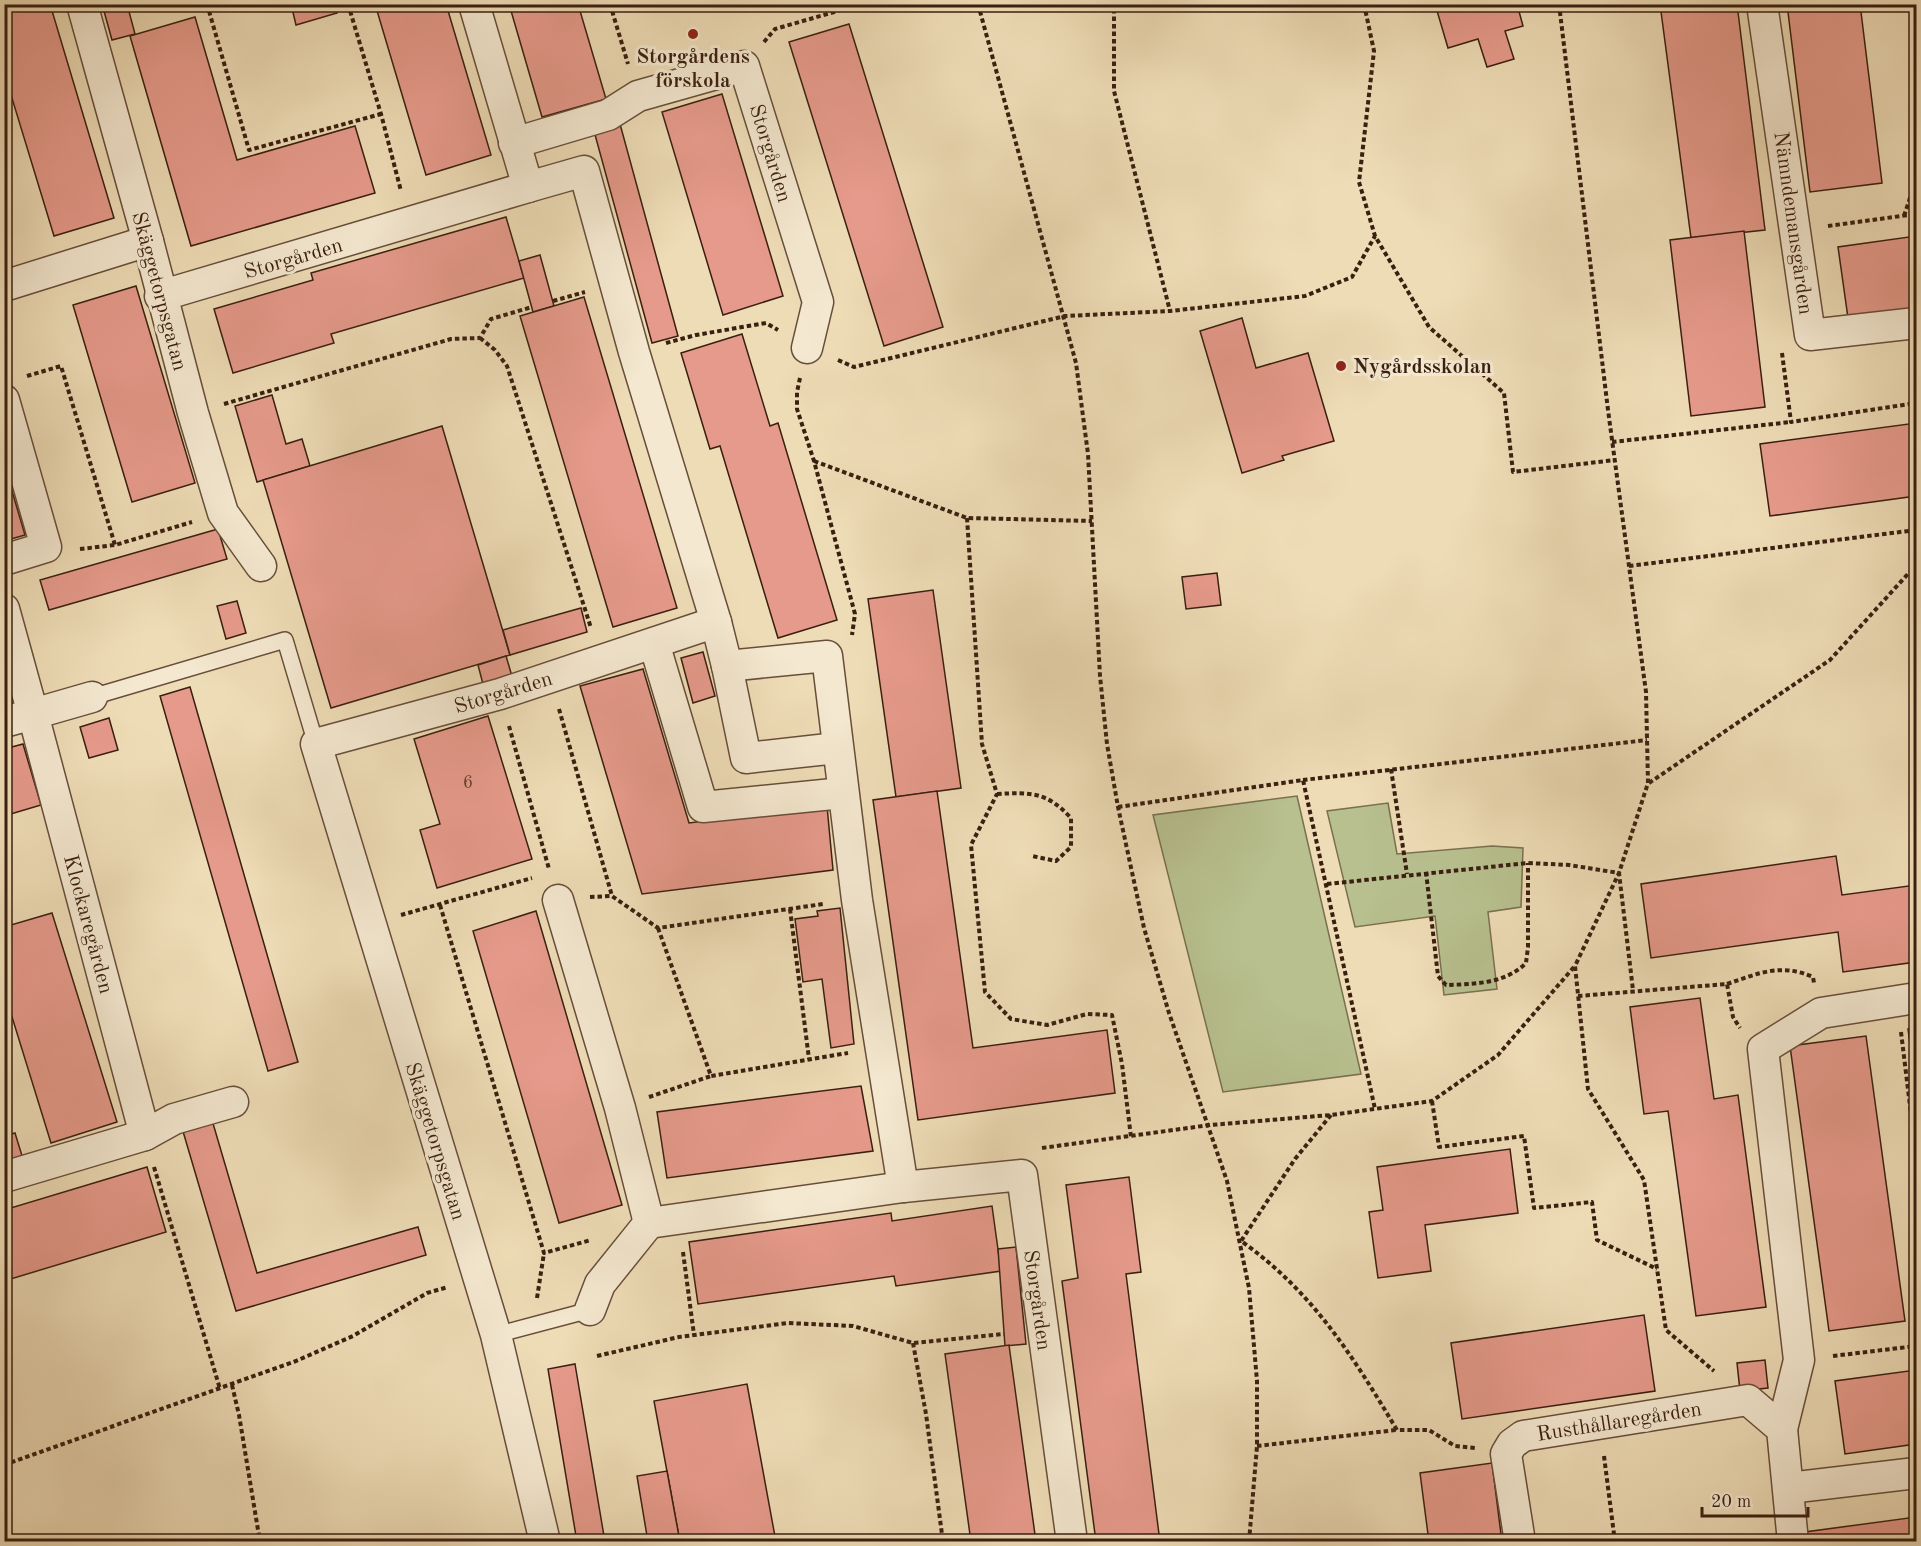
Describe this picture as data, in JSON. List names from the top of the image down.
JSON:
{
  "streets": {
    "street": [
      "Storgården",
      "Nämndemansgården",
      "Skäggetorpsgatan",
      "Klockaregården",
      "Rusthållaregården"
    ]
  },
  "crossings": [
    ["Storgården", "Skäggetorpsgatan"]
  ],
  "places": ["Storgårdens förskola", "Nygårdsskolan"],
  "house_numbers": ["6"],
  "scale_bar": "20 m"
}
